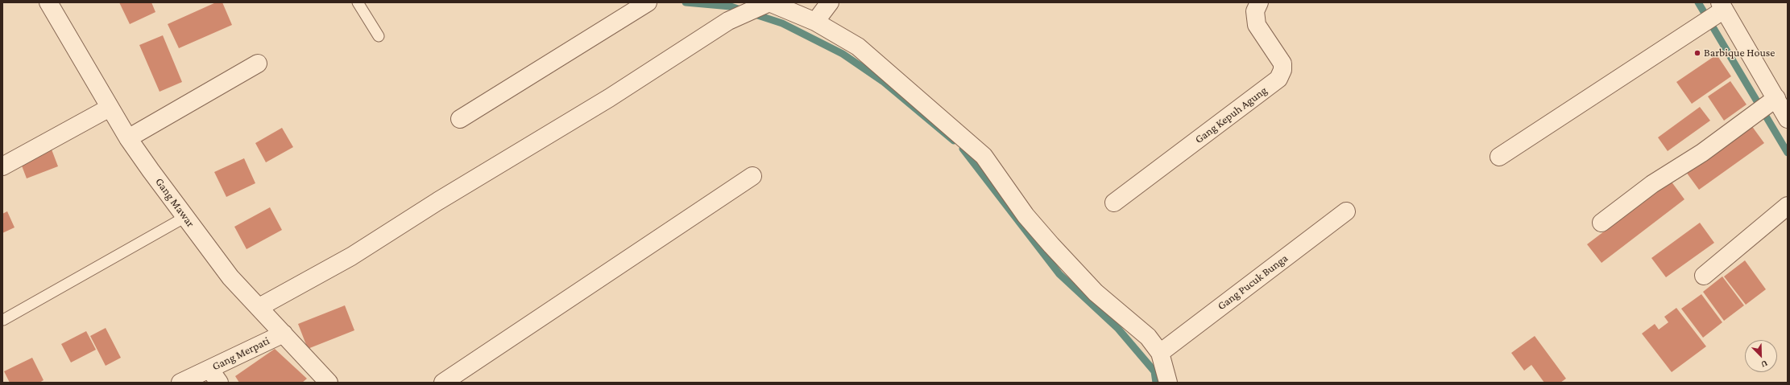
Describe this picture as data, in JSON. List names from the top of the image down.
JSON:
{
  "streets": {
    "street": [
      "Gang Kepuh Agung",
      "Gang Mawar",
      "Gang Pucuk Bunga",
      "Gang Merpati"
    ]
  },
  "crossings": [
    ["Gang Mawar", "Gang Merpati"]
  ],
  "places": ["Barbique House"],
  "north": "bottom right"
}
